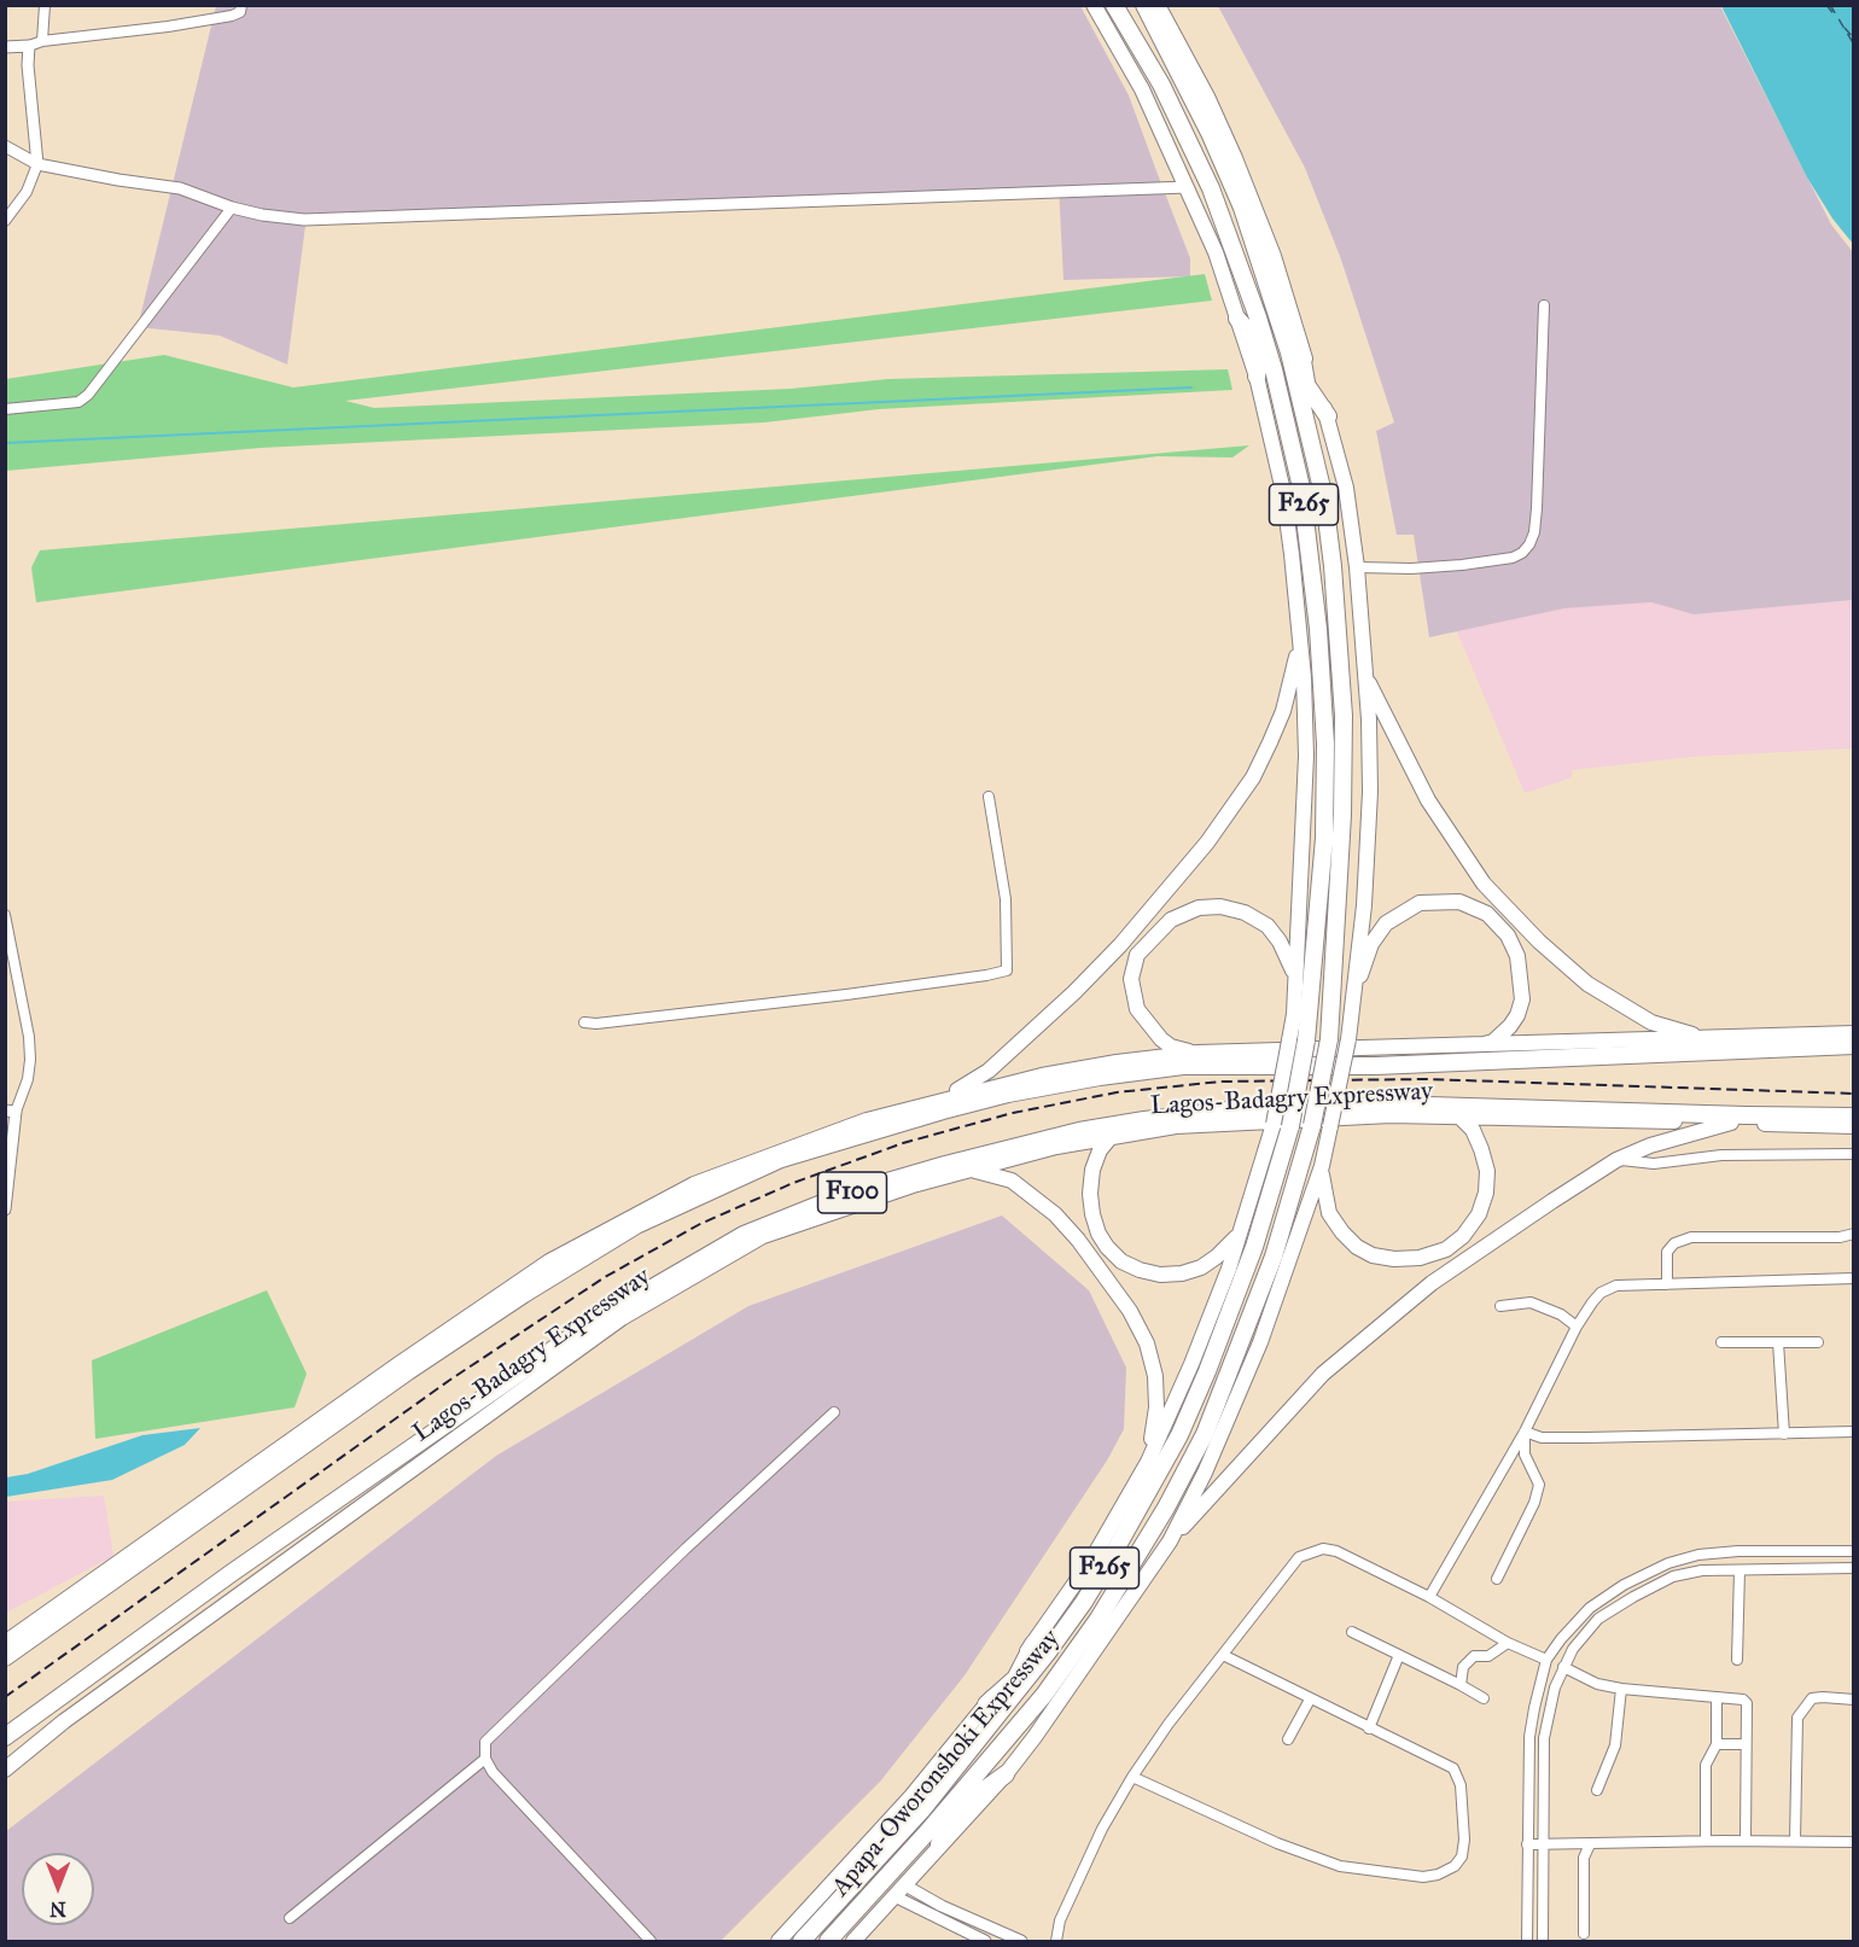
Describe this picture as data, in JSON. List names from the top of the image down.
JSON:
{
  "streets": {
    "highway": [
      "F265",
      "Lagos-Badagry Expressway",
      "F100",
      "Apapa-Oworonshoki Expressway"
    ]
  },
  "north": "bottom"
}
